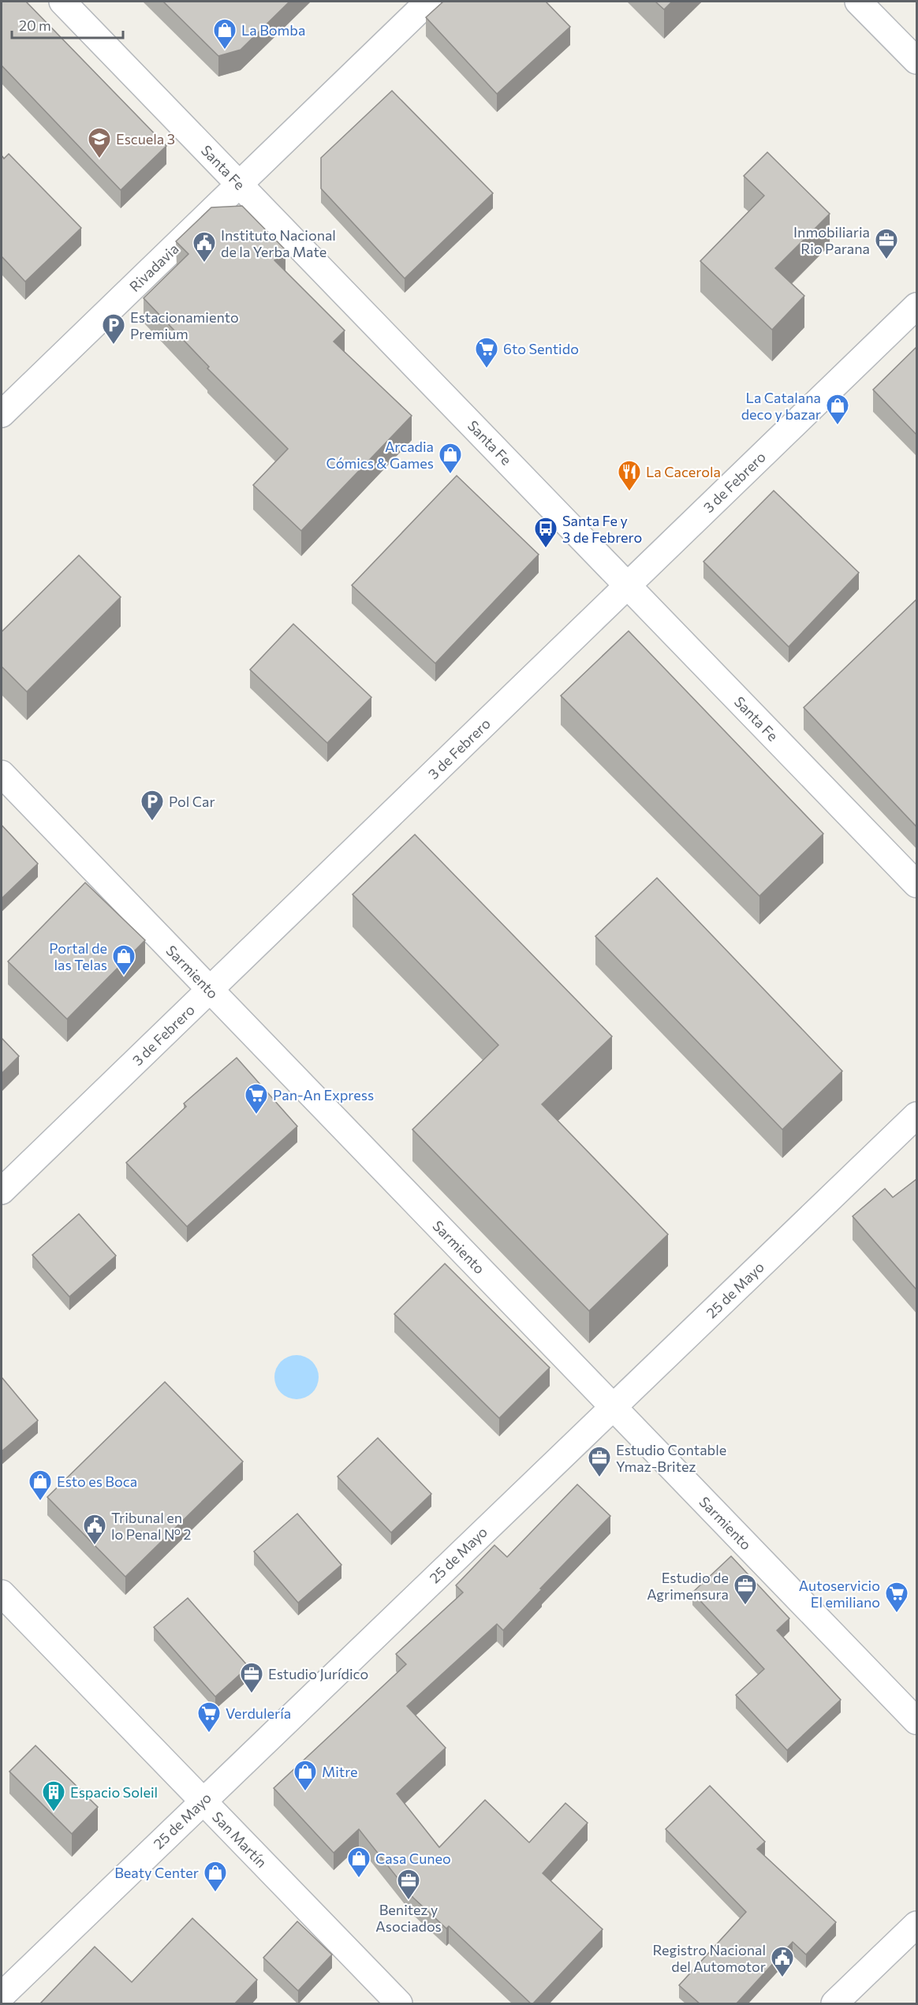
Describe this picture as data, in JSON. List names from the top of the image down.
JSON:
{
  "streets": {
    "street": [
      "Santa Fe",
      "Rivadavia",
      "3 de Febrero",
      "Sarmiento",
      "25 de Mayo",
      "San Martín"
    ]
  },
  "crossings": [
    ["Santa Fe", "Rivadavia"],
    ["Santa Fe", "3 de Febrero"],
    ["3 de Febrero", "Sarmiento"],
    ["Sarmiento", "25 de Mayo"],
    ["25 de Mayo", "San Martín"]
  ],
  "places": {
    "shop": [
      "La Bomba",
      "La Catalana deco y bazar",
      "Arcadia Cómics & Games",
      "Portal de las Telas",
      "Esto es Boca",
      "Mitre",
      "Casa Cuneo",
      "Beaty Center"
    ],
    "school or university": ["Escuela 3"],
    "office": [
      "Inmobiliaria Rio Parana",
      "Estudio Contable Ymaz-Britez",
      "Estudio de Agrimensura",
      "Estudio Jurídico",
      "Benitez y Asociados"
    ],
    "public building": ["Instituto Nacional de la Yerba Mate", "Tribunal en lo Penal Nº 2", "Registro Nacional del Automotor"],
    "parking": ["Estacionamiento Premium", "Pol Car"],
    "supermarket": [
      "6to Sentido",
      "Pan-An Express",
      "Autoservicio El emiliano",
      "Verdulería"
    ],
    "restaurant": ["La Cacerola"],
    "bus stop": ["Santa Fe y 3 de Febrero"],
    "building": ["Espacio Soleil"]
  },
  "scale_bar": "20 m"
}
